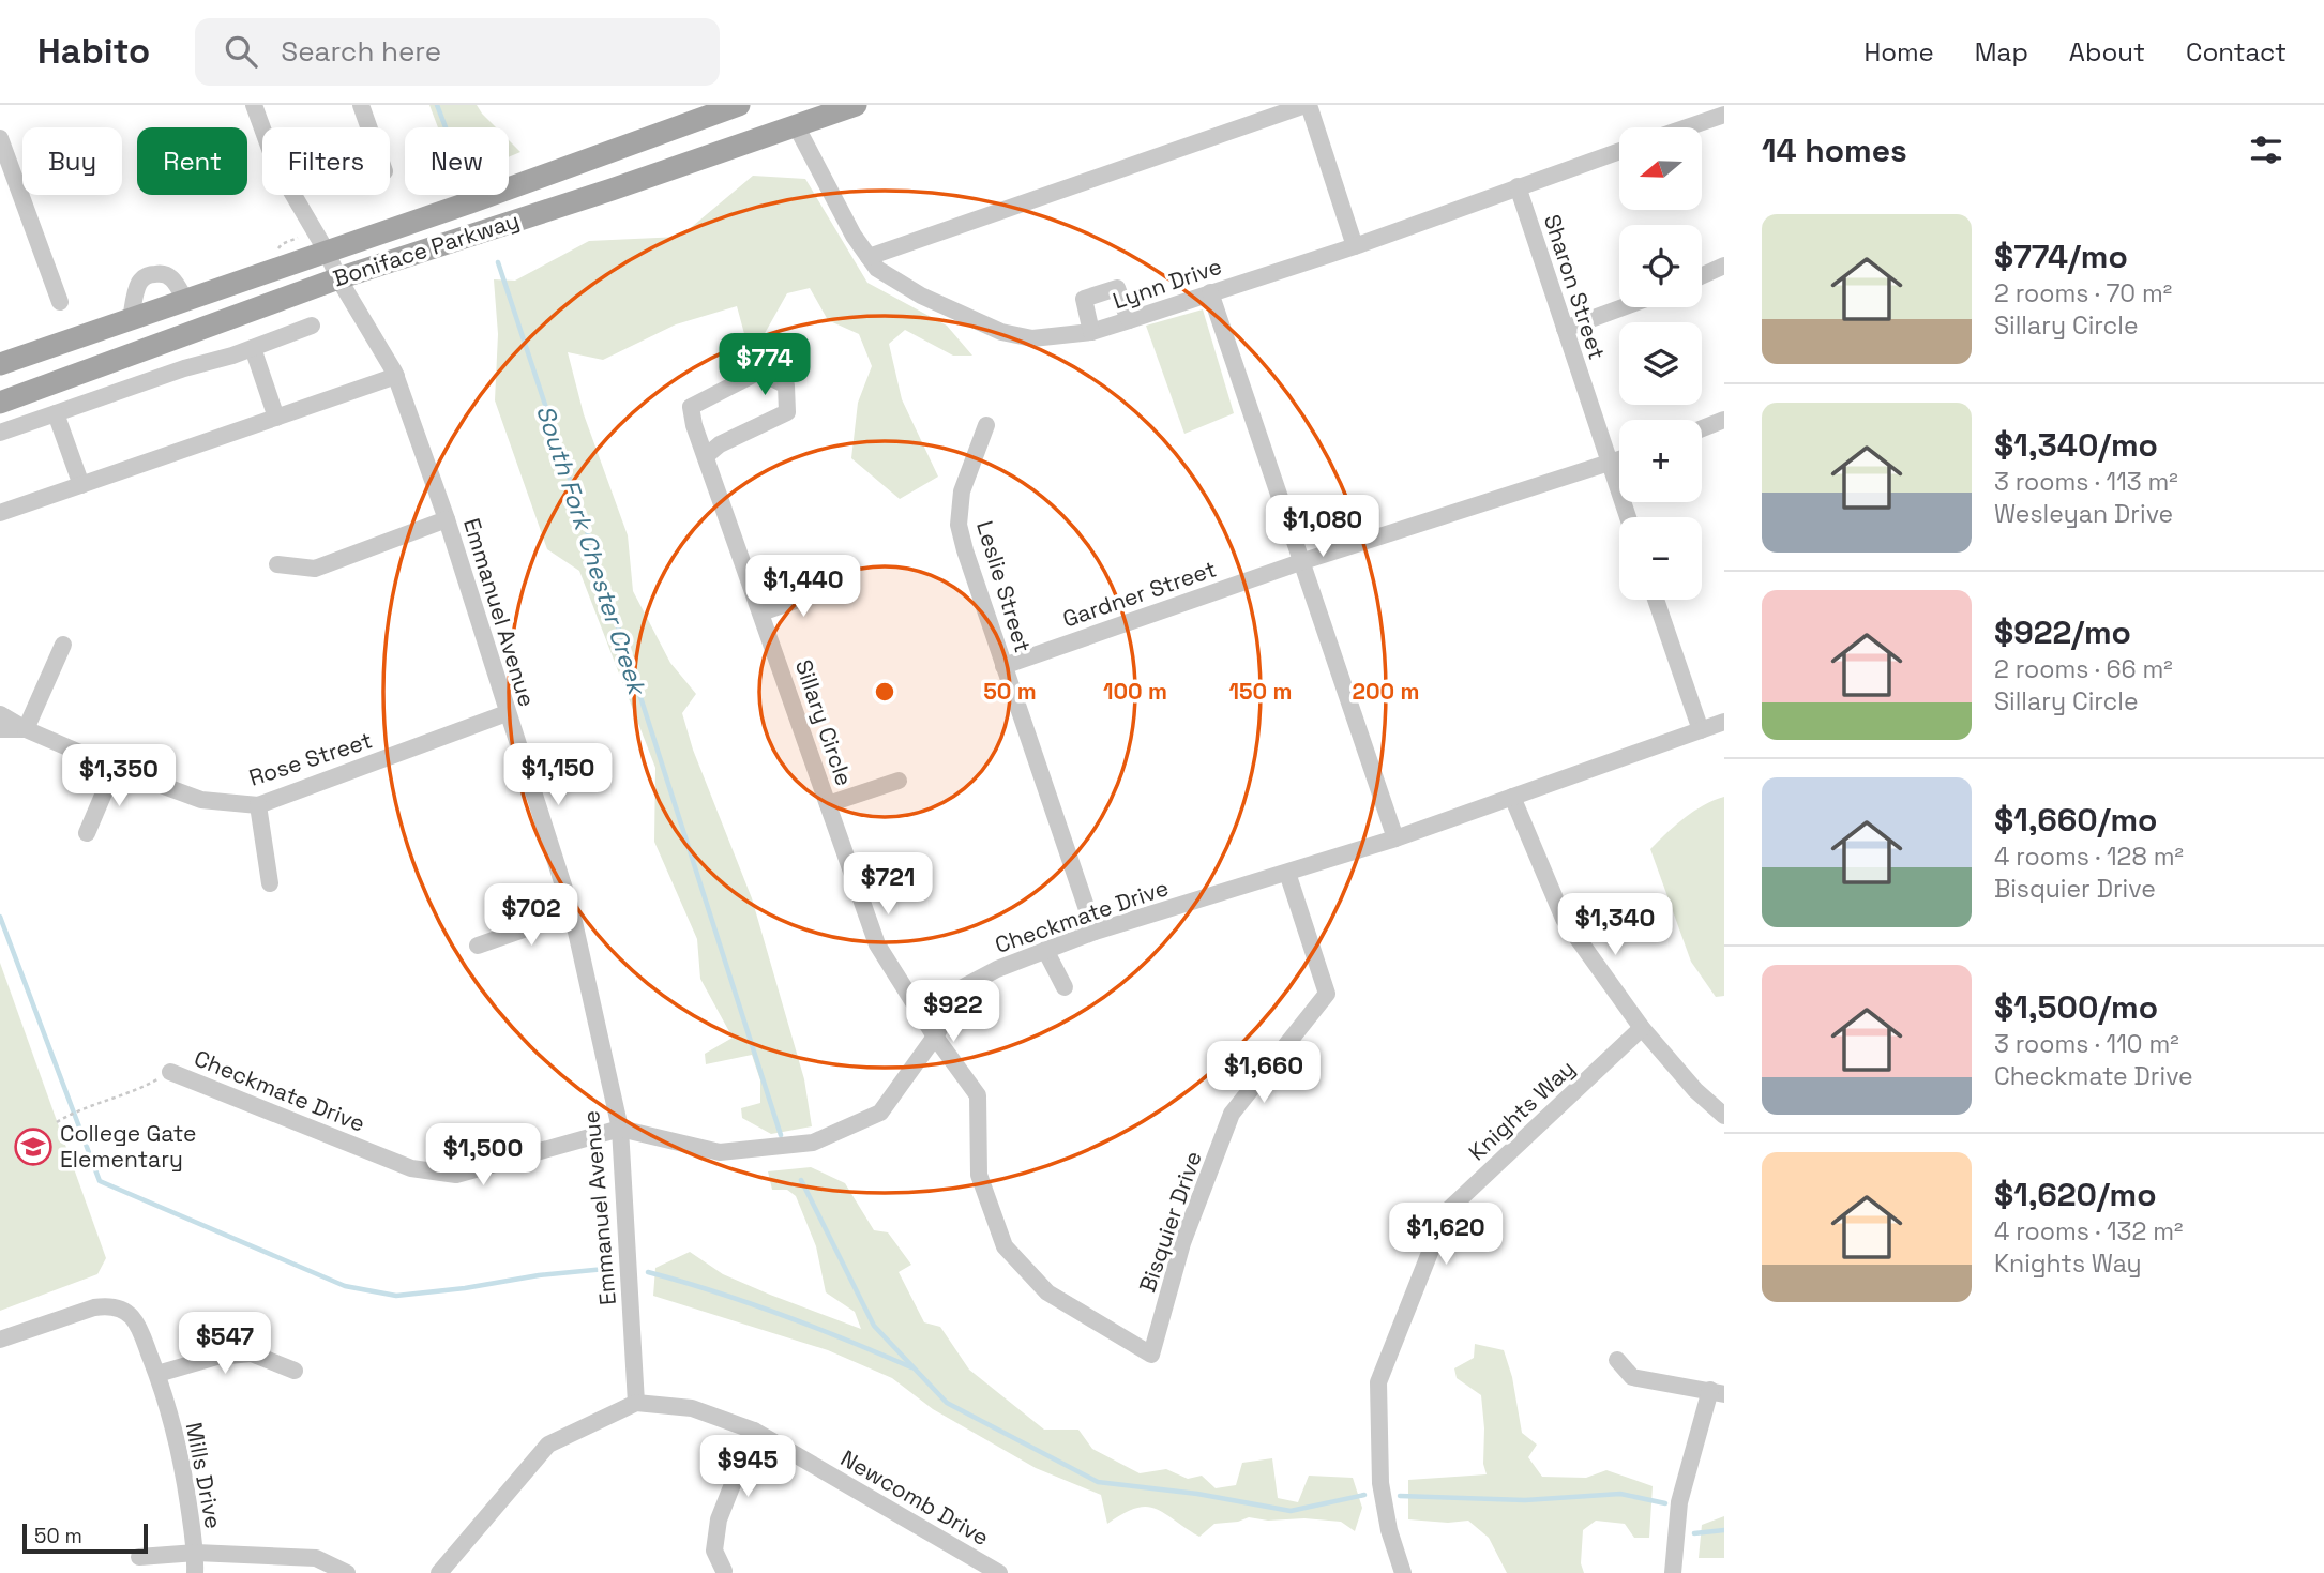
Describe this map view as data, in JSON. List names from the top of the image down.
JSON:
{
  "streets": {
    "main road": ["Boniface Parkway"],
    "street": [
      "Lynn Drive",
      "Sharon Street",
      "Leslie Street",
      "Gardner Street",
      "Emmanuel Avenue",
      "Sillary Circle",
      "Rose Street",
      "Checkmate Drive",
      "Knights Way",
      "Bisquier Drive",
      "Mills Drive",
      "Newcomb Drive"
    ]
  },
  "crossings": [
    ["Boniface Parkway", "Lynn Drive"],
    ["Boniface Parkway", "Emmanuel Avenue"],
    ["Lynn Drive", "Sharon Street"],
    ["Sharon Street", "Gardner Street"],
    ["Leslie Street", "Gardner Street"],
    ["Leslie Street", "Checkmate Drive"],
    ["Emmanuel Avenue", "Rose Street"],
    ["Emmanuel Avenue", "Checkmate Drive"],
    ["Emmanuel Avenue", "Newcomb Drive"],
    ["Sillary Circle", "Checkmate Drive"],
    ["Sillary Circle", "Bisquier Drive"],
    ["Checkmate Drive", "Bisquier Drive"]
  ],
  "water": ["South Fork Chester Creek"],
  "places": {
    "school or university": ["College Gate Elementary"]
  },
  "scale_bar": "50 m",
  "north": "left",
  "page": {
    "header": "Habito",
    "search": "Search here",
    "nav": [
      "Home",
      "Map",
      "About",
      "Contact"
    ],
    "heading": "14 homes",
    "map_buttons": ["+", "−"],
    "chip": [
      "Buy",
      "Rent",
      "Filters",
      "New"
    ],
    "list": [
      {
        "name": "$774/mo",
        "note": "2 rooms · 70 m² · Sillary Circle"
      },
      {
        "name": "$1,340/mo",
        "note": "3 rooms · 113 m² · Wesleyan Drive"
      },
      {
        "name": "$922/mo",
        "note": "2 rooms · 66 m² · Sillary Circle"
      },
      {
        "name": "$1,660/mo",
        "note": "4 rooms · 128 m² · Bisquier Drive"
      },
      {
        "name": "$1,500/mo",
        "note": "3 rooms · 110 m² · Checkmate Drive"
      },
      {
        "name": "$1,620/mo",
        "note": "4 rooms · 132 m² · Knights Way"
      }
    ],
    "price": [
      "$774",
      "$1,080",
      "$1,440",
      "$1,150",
      "$1,350",
      "$721",
      "$702",
      "$1,340",
      "$922",
      "$1,660",
      "$1,500",
      "$1,620",
      "$547",
      "$945"
    ],
    "scale": "50 m"
  },
  "rings": [
    "50 m",
    "100 m",
    "150 m",
    "200 m"
  ]
}
